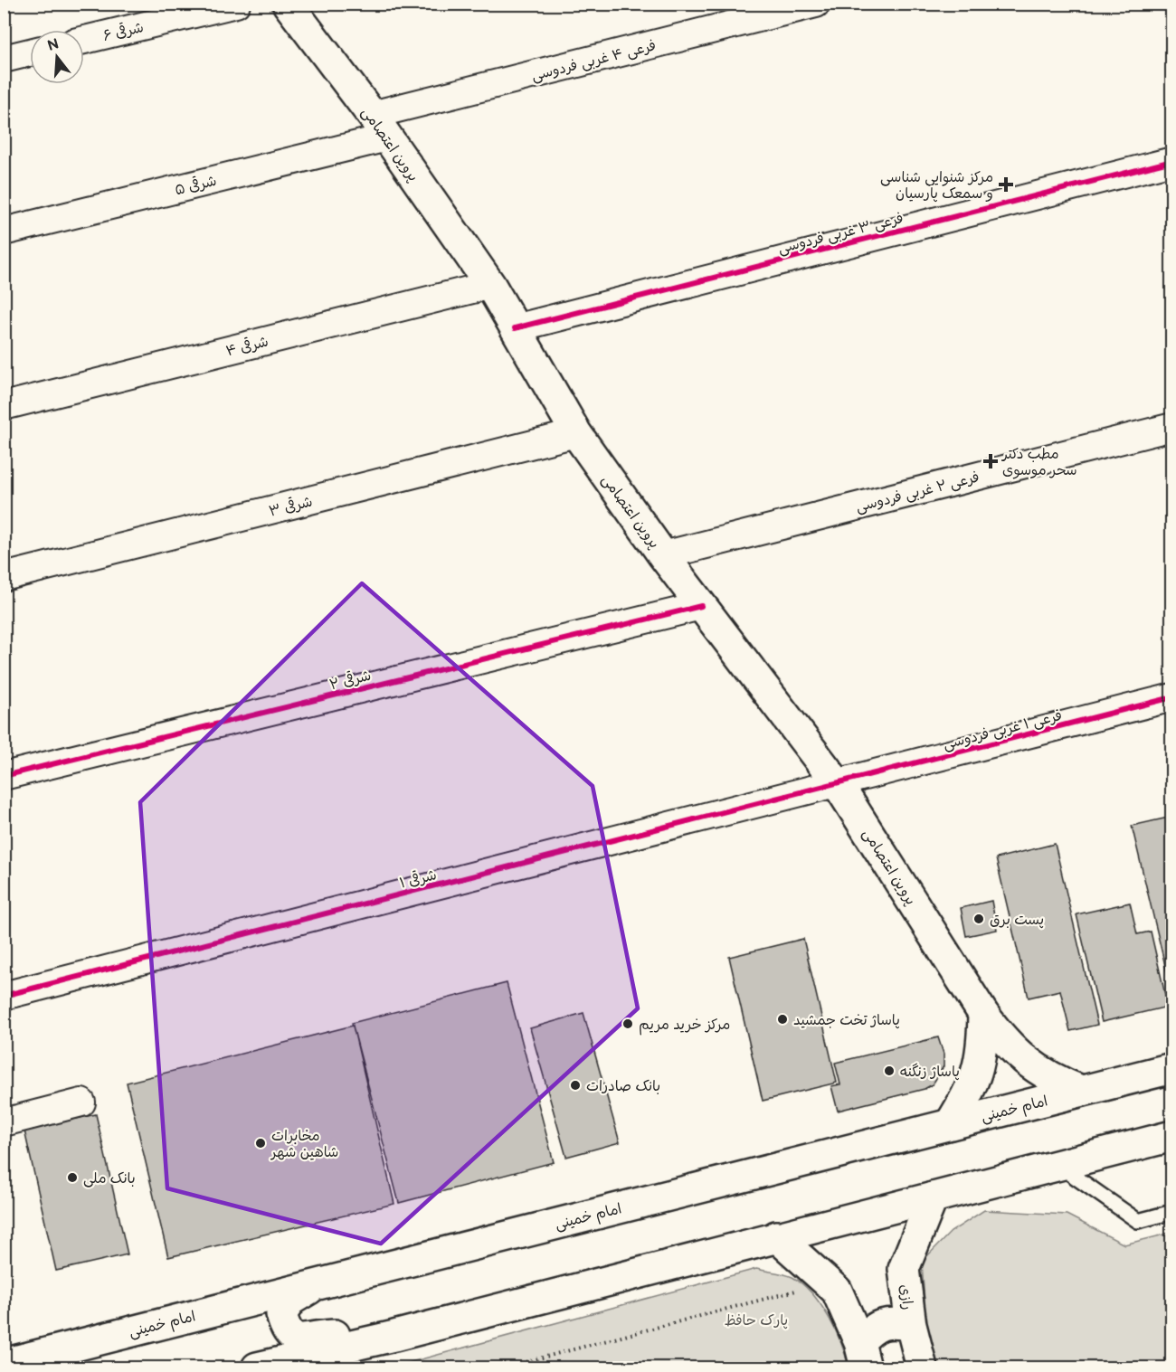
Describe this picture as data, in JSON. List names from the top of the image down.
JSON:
{
  "streets": {
    "main road": ["پروین اعتصامی", "امام خمینی", "رازی"],
    "street": [
      "۶ شرقی",
      "فرعی ۴ غربی فردوسی",
      "۵ شرقی",
      "فرعی ۳ غربی فردوسی",
      "۴ شرقی",
      "فرعی ۲ غربی فردوسی",
      "۳ شرقی",
      "۲ شرقی",
      "فرعی ۱ غربی فردوسی",
      "۱ شرقی"
    ]
  },
  "crossings": [
    ["فرعی ۴ غربی فردوسی", "پروین اعتصامی"],
    ["فرعی ۴ غربی فردوسی", "۵ شرقی"],
    ["پروین اعتصامی", "۵ شرقی"],
    ["پروین اعتصامی", "فرعی ۳ غربی فردوسی"],
    ["پروین اعتصامی", "۴ شرقی"],
    ["پروین اعتصامی", "فرعی ۲ غربی فردوسی"],
    ["پروین اعتصامی", "۳ شرقی"],
    ["پروین اعتصامی", "۲ شرقی"],
    ["پروین اعتصامی", "فرعی ۱ غربی فردوسی"],
    ["پروین اعتصامی", "۱ شرقی"],
    ["پروین اعتصامی", "امام خمینی"],
    ["فرعی ۱ غربی فردوسی", "۱ شرقی"]
  ],
  "parks": ["پارک حافظ"],
  "places": {
    "health": ["مرکز شنوایی شناسی و سمعک پارسیان", "مطب دکتر سحر موسوی"],
    "other": [
      "پست برق",
      "پاساژ تخت جمشید",
      "مرکز خرید مریم",
      "پاساژ زنگنه",
      "بانک صادرات",
      "مخابرات شاهین شهر",
      "بانک ملی"
    ]
  },
  "north": "top"
}
